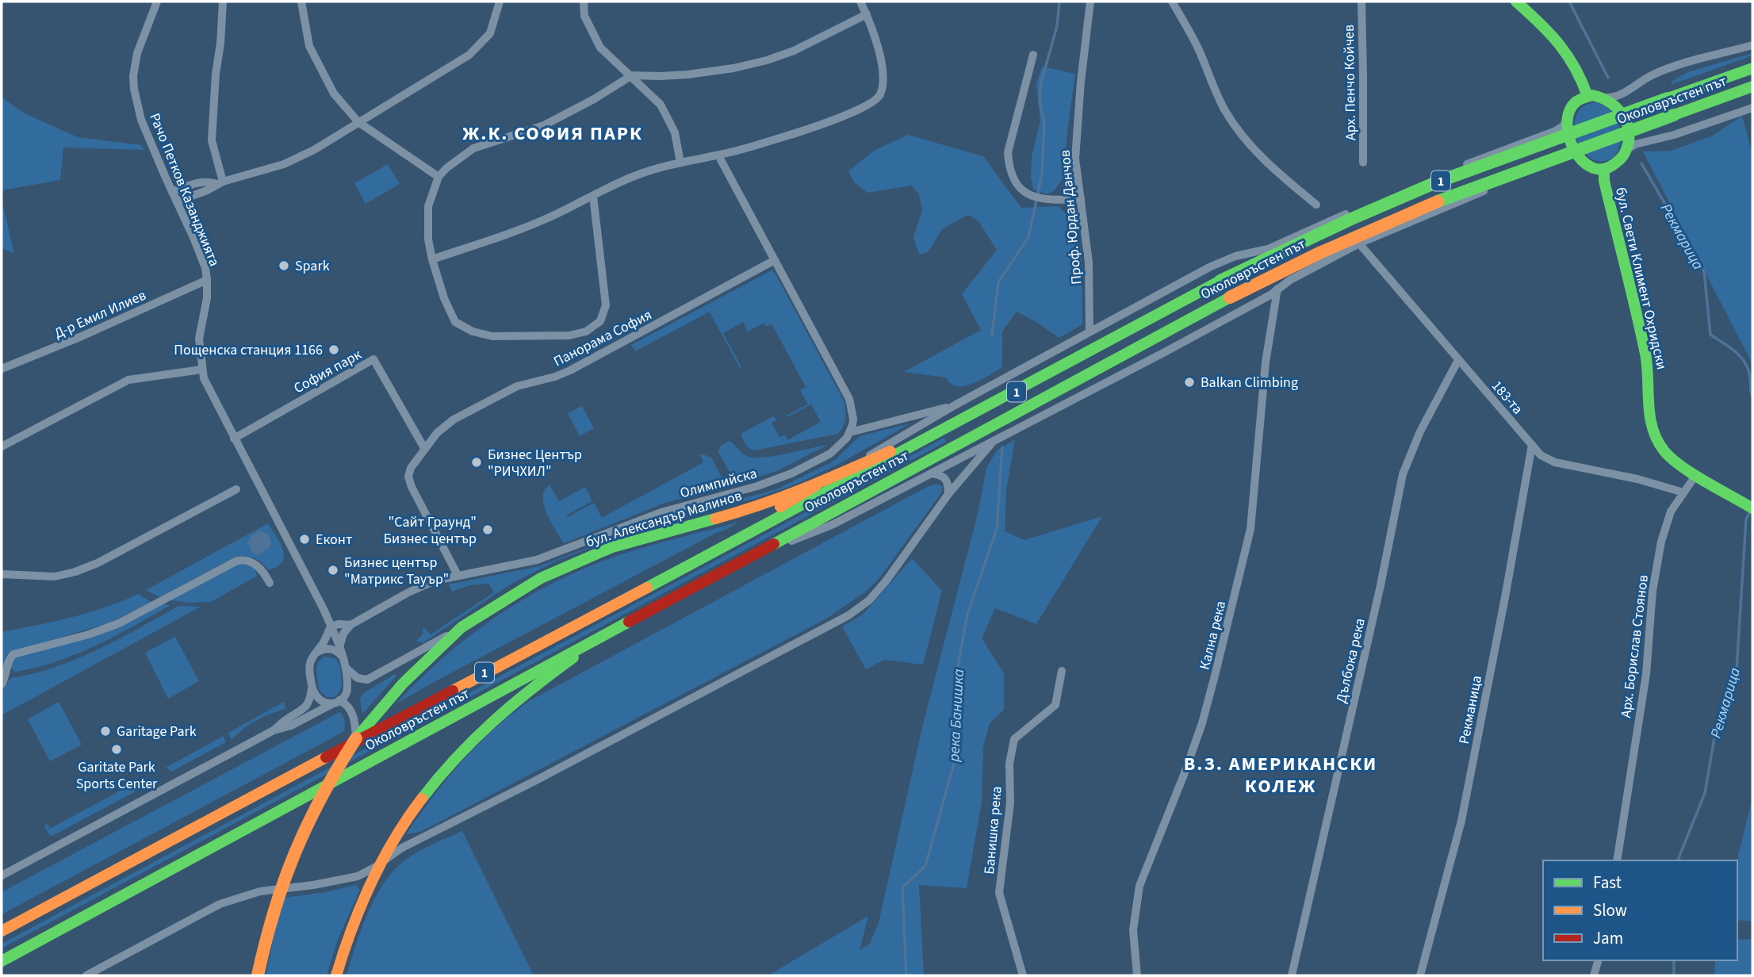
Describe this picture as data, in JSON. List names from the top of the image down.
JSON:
{
  "streets": {
    "main road": [
      "Околовръстен път",
      "1",
      "бул. Свети Климент Охридски",
      "бул. Александър Малинов"
    ],
    "street": [
      "Арх. Пенчо Койчев",
      "Рачо Петков Казанджията",
      "Проф. Юрдан Данчов",
      "Д-р Емил Илиев",
      "Панорама София",
      "София парк",
      "183-та",
      "Олимпийска",
      "Кална река",
      "Арх. Борислав Стоянов",
      "Дълбока река",
      "Рекманица",
      "Банишка река"
    ]
  },
  "crossings": [
    ["Околовръстен път", "бул. Александър Малинов"],
    ["Рачо Петков Казанджията", "Д-р Емил Илиев"],
    ["Рачо Петков Казанджията", "София парк"],
    ["бул. Свети Климент Охридски", "Арх. Борислав Стоянов"],
    ["Панорама София", "София парк"],
    ["Панорама София", "Олимпийска"],
    ["183-та", "Арх. Борислав Стоянов"],
    ["183-та", "Дълбока река"],
    ["183-та", "Рекманица"]
  ],
  "districts": ["Ж.К. СОФИЯ ПАРК", "В.З. АМЕРИКАНСКИ КОЛЕЖ"],
  "water": ["Рекмарица", "река Банишка"],
  "places": [
    "Spark",
    "Пощенска станция 1166",
    "Balkan Climbing",
    "Бизнес Център \"РИЧХИЛ\"",
    "\"Сайт Граунд\" Бизнес център",
    "Еконт",
    "Бизнес център \"Матрикс Тауър\"",
    "Garitage Park",
    "Garitate Park Sports Center"
  ],
  "legend": ["Fast", "Slow", "Jam"]
}
